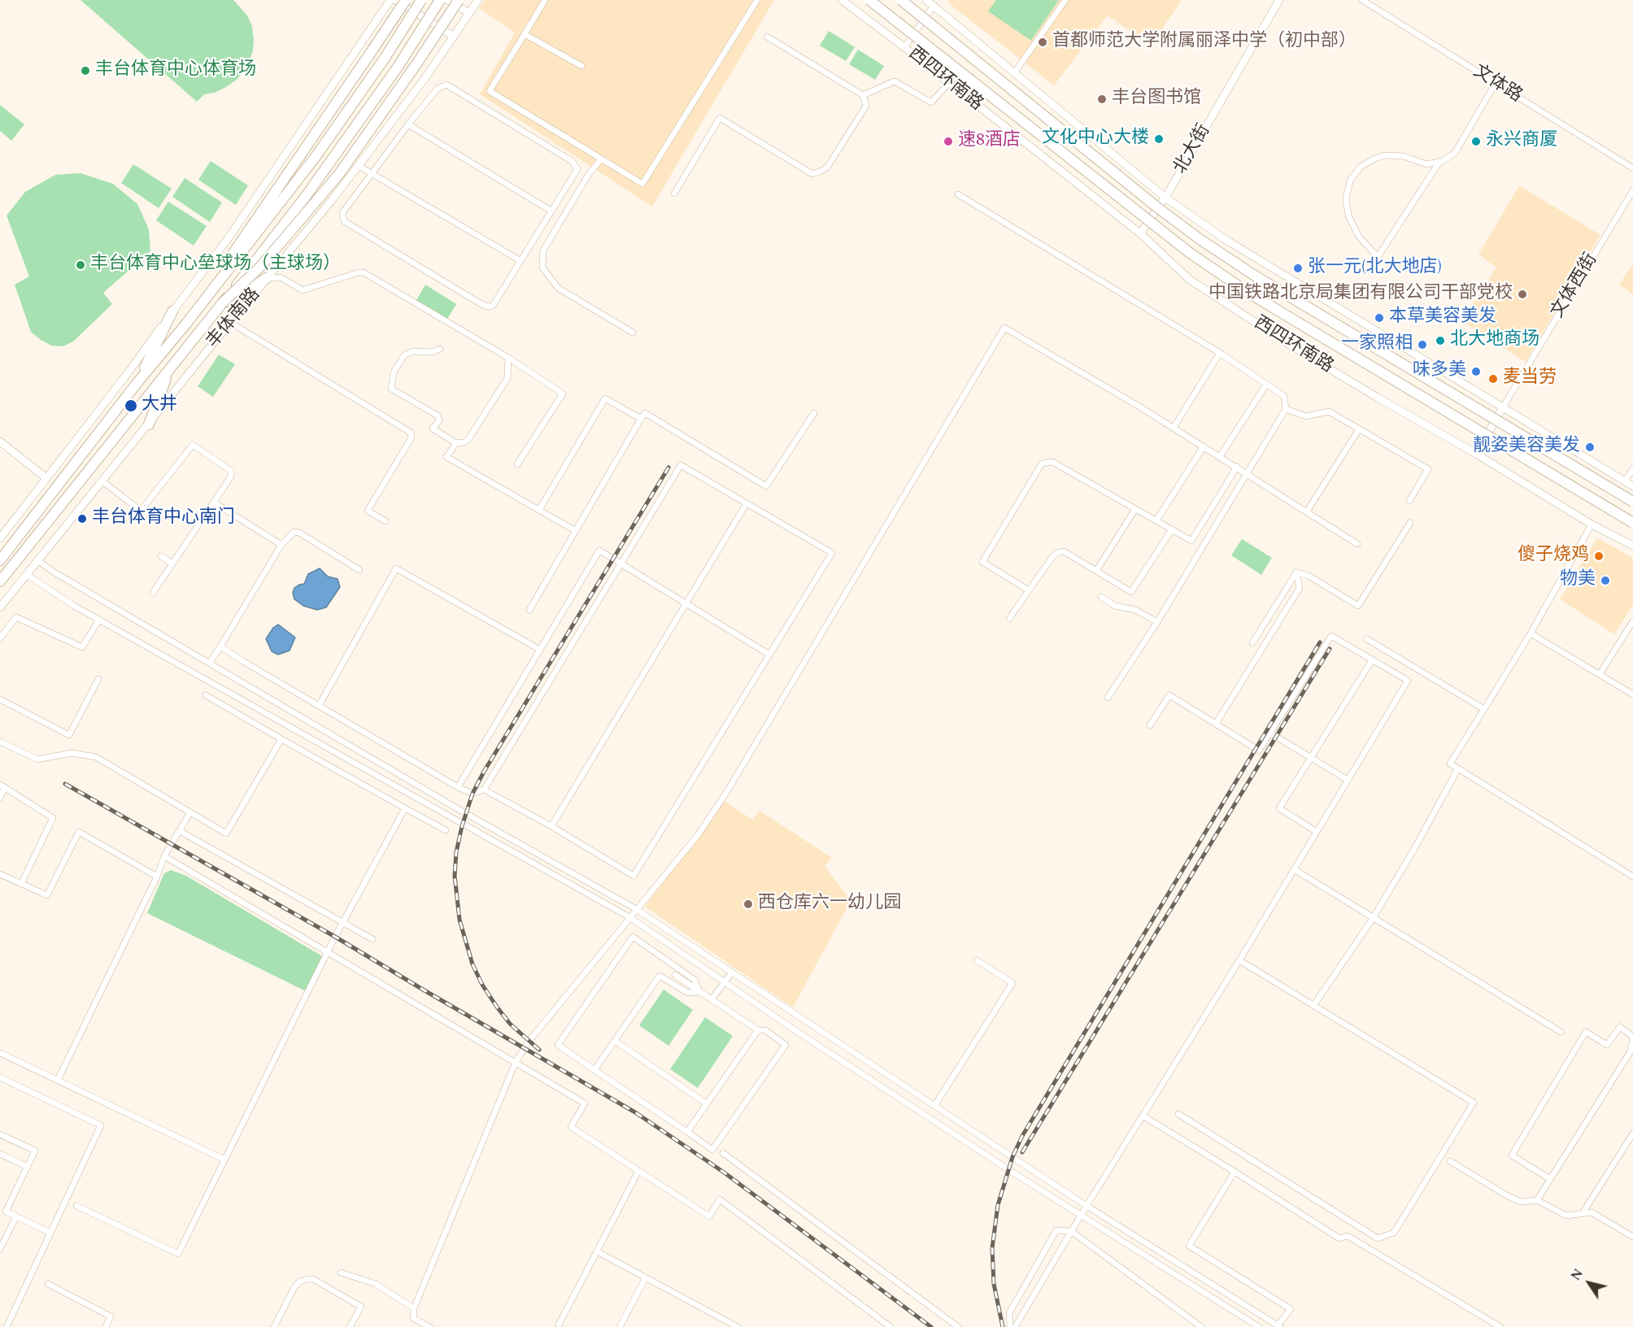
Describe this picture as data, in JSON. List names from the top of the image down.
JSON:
{
  "streets": {
    "highway": ["西四环南路", "丰体南路"],
    "street": ["文体路", "北大街", "文体西街"]
  },
  "crossings": [
    ["西四环南路", "北大街"]
  ],
  "places": [
    "首都师范大学附属丽泽中学（初中部）",
    "丰台体育中心体育场",
    "丰台图书馆",
    "文化中心大楼",
    "速8酒店",
    "永兴商厦",
    "丰台体育中心垒球场（主球场）",
    "张一元(北大地店)",
    "中国铁路北京局集团有限公司干部党校",
    "本草美容美发",
    "北大地商场",
    "一家照相",
    "味多美",
    "麦当劳",
    "大井",
    "靓姿美容美发",
    "丰台体育中心南门",
    "傻子烧鸡",
    "物美",
    "西仓库六一幼儿园"
  ],
  "north": "top left"
}
